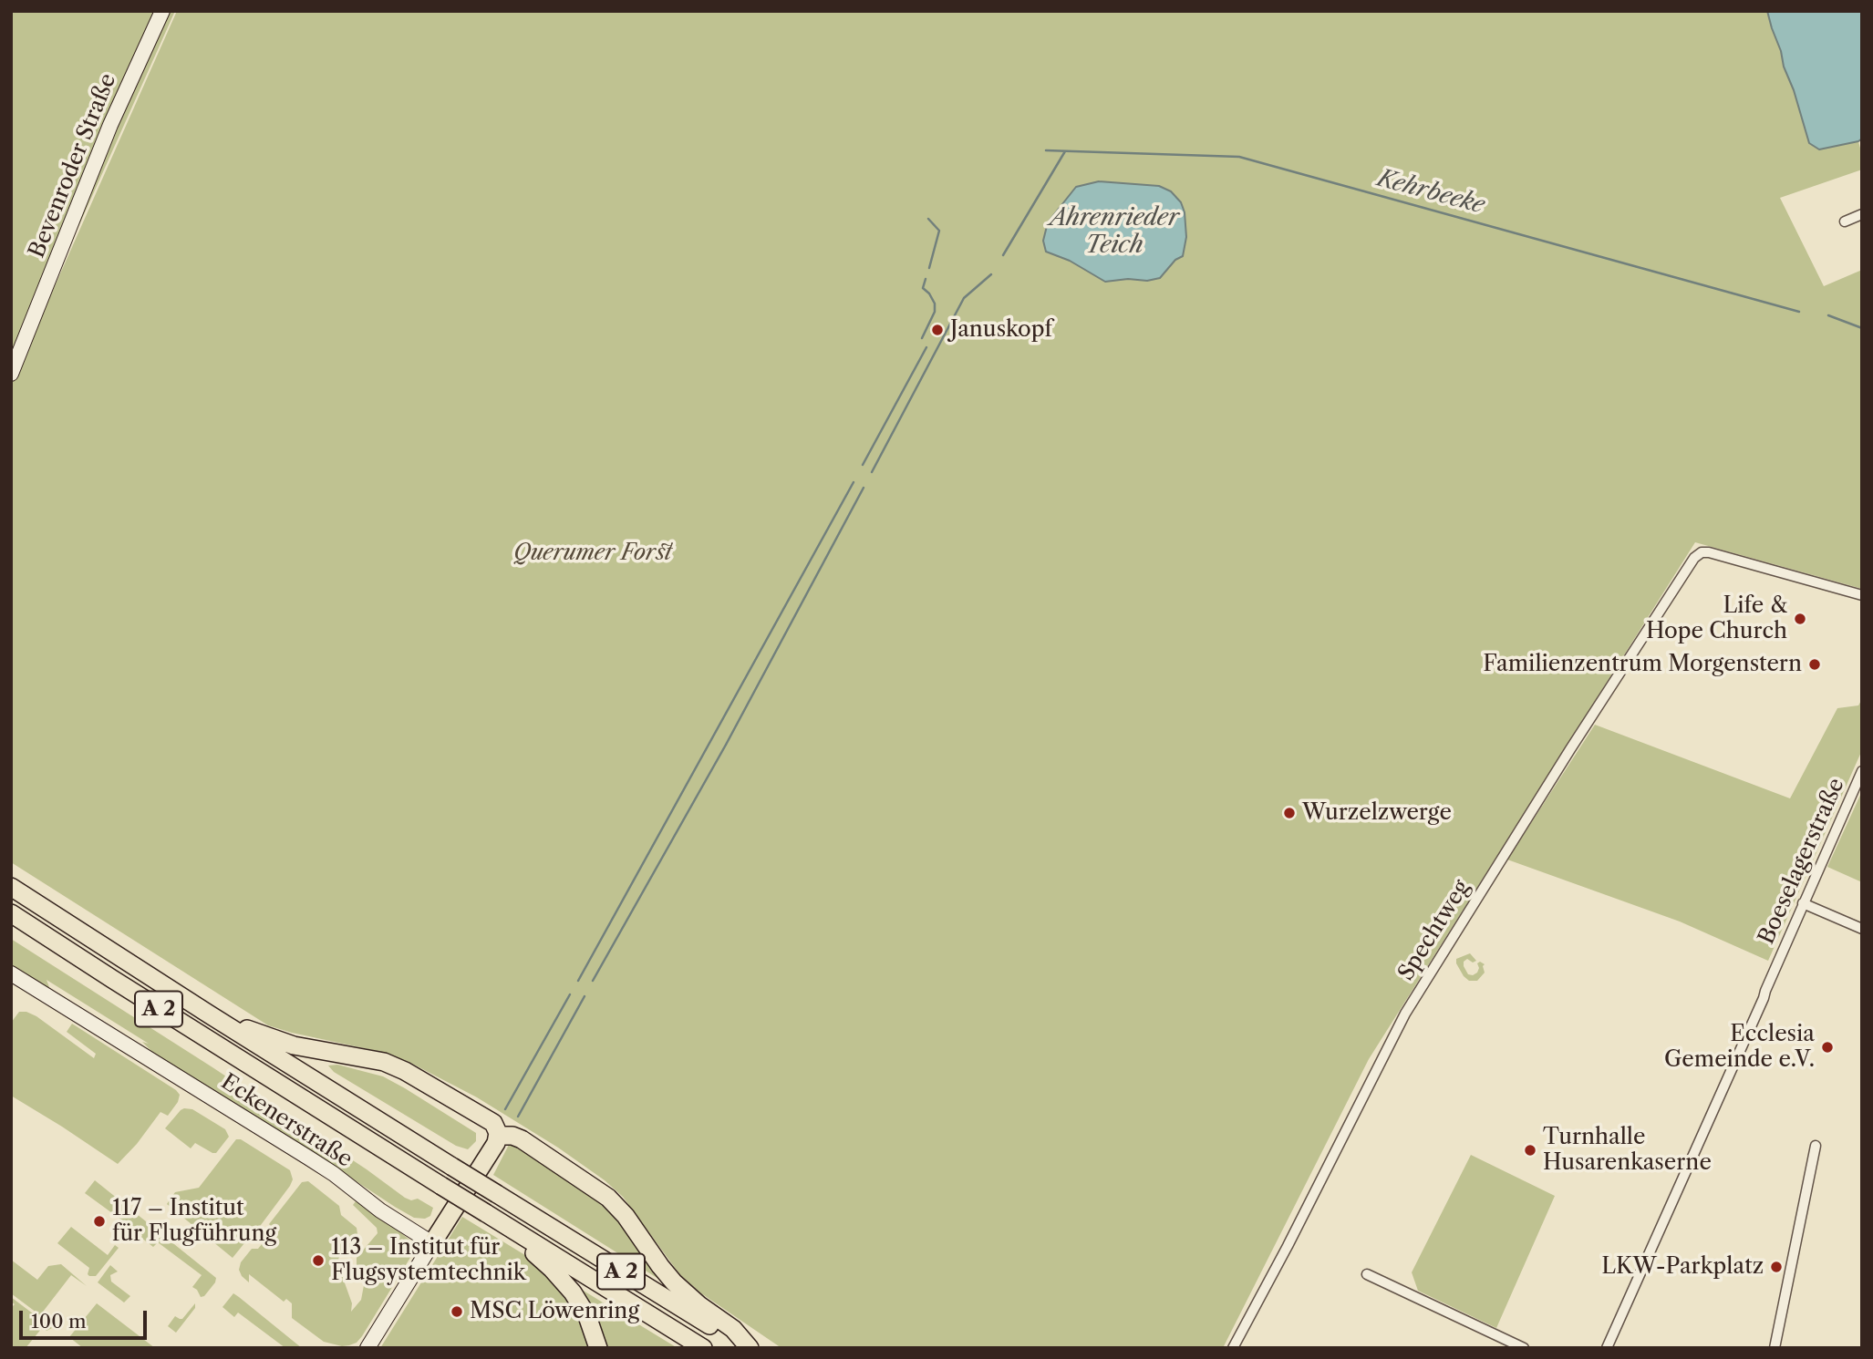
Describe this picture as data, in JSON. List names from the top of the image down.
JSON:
{
  "streets": {
    "highway": ["A 2"],
    "main road": ["Bevenroder Straße", "Eckenerstraße"],
    "street": ["Boeselagerstraße", "Spechtweg"]
  },
  "water": ["Kehrbeeke", "Ahrenrieder Teich"],
  "parks": ["Querumer Forst"],
  "places": [
    "Januskopf",
    "Life & Hope Church",
    "Familienzentrum Morgenstern",
    "Wurzelzwerge",
    "Ecclesia Gemeinde e.V.",
    "Turnhalle Husarenkaserne",
    "117 – Institut für Flugführung",
    "113 – Institut für Flugsystemtechnik",
    "LKW-Parkplatz",
    "MSC Löwenring"
  ],
  "scale_bar": "100 m"
}
